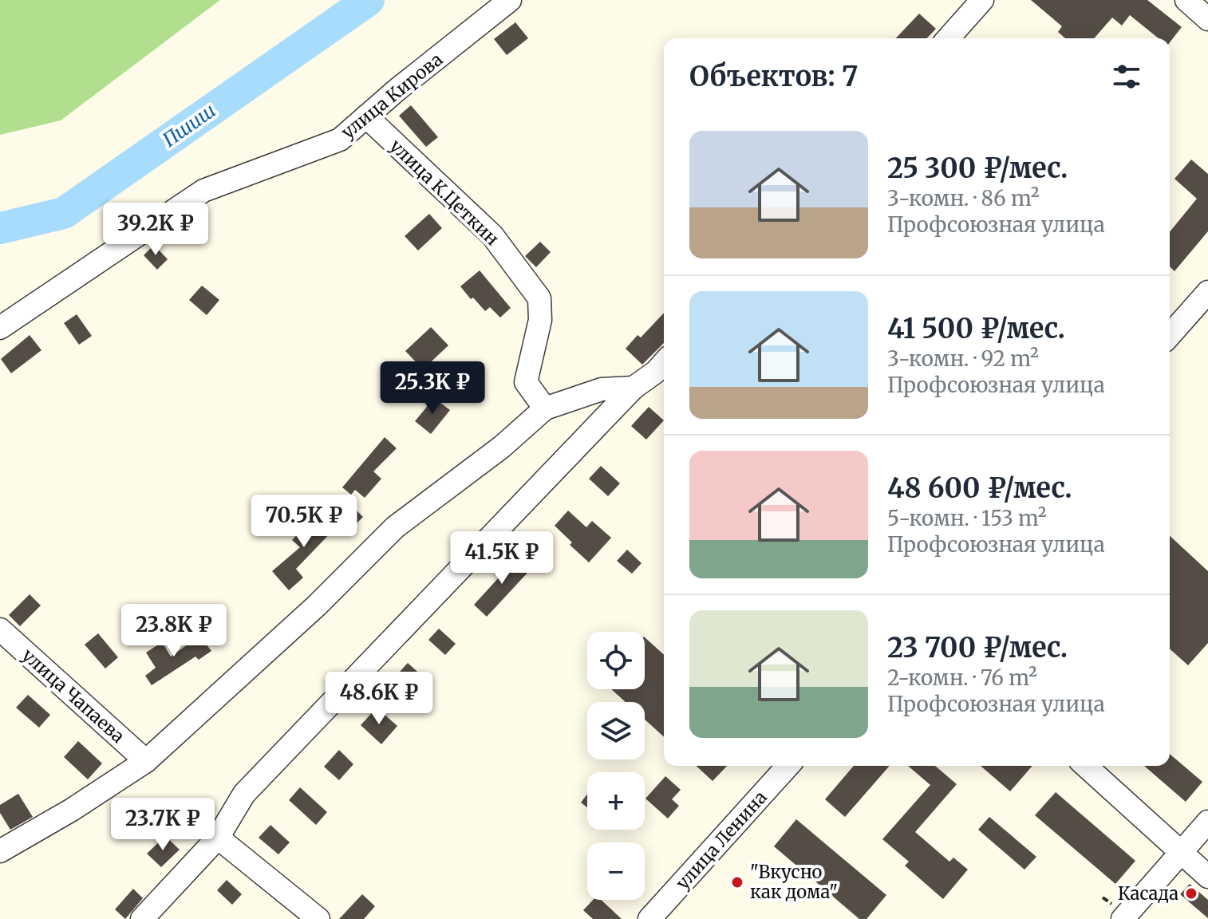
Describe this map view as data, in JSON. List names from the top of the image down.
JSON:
{
  "streets": {
    "street": [
      "улица Кирова",
      "улица К.Цеткин",
      "улица Чапаева",
      "улица Ленина"
    ]
  },
  "crossings": [
    ["улица Кирова", "улица К.Цеткин"]
  ],
  "water": ["Пшиш"],
  "places": ["\"Вкусно как дома\"", "Касада"],
  "page": {
    "heading": "Объектов: 7",
    "list": [
      {
        "name": "25 300 ₽/мес.",
        "note": "3-комн. · 86 m² · Профсоюзная улица"
      },
      {
        "name": "41 500 ₽/мес.",
        "note": "3-комн. · 92 m² · Профсоюзная улица"
      },
      {
        "name": "48 600 ₽/мес.",
        "note": "5-комн. · 153 m² · Профсоюзная улица"
      },
      {
        "name": "23 700 ₽/мес.",
        "note": "2-комн. · 76 m² · Профсоюзная улица"
      }
    ],
    "price": [
      "39.2K ₽",
      "25.3K ₽",
      "70.5K ₽",
      "41.5K ₽",
      "23.8K ₽",
      "48.6K ₽",
      "23.7K ₽"
    ],
    "map_buttons": ["+", "−"]
  }
}
